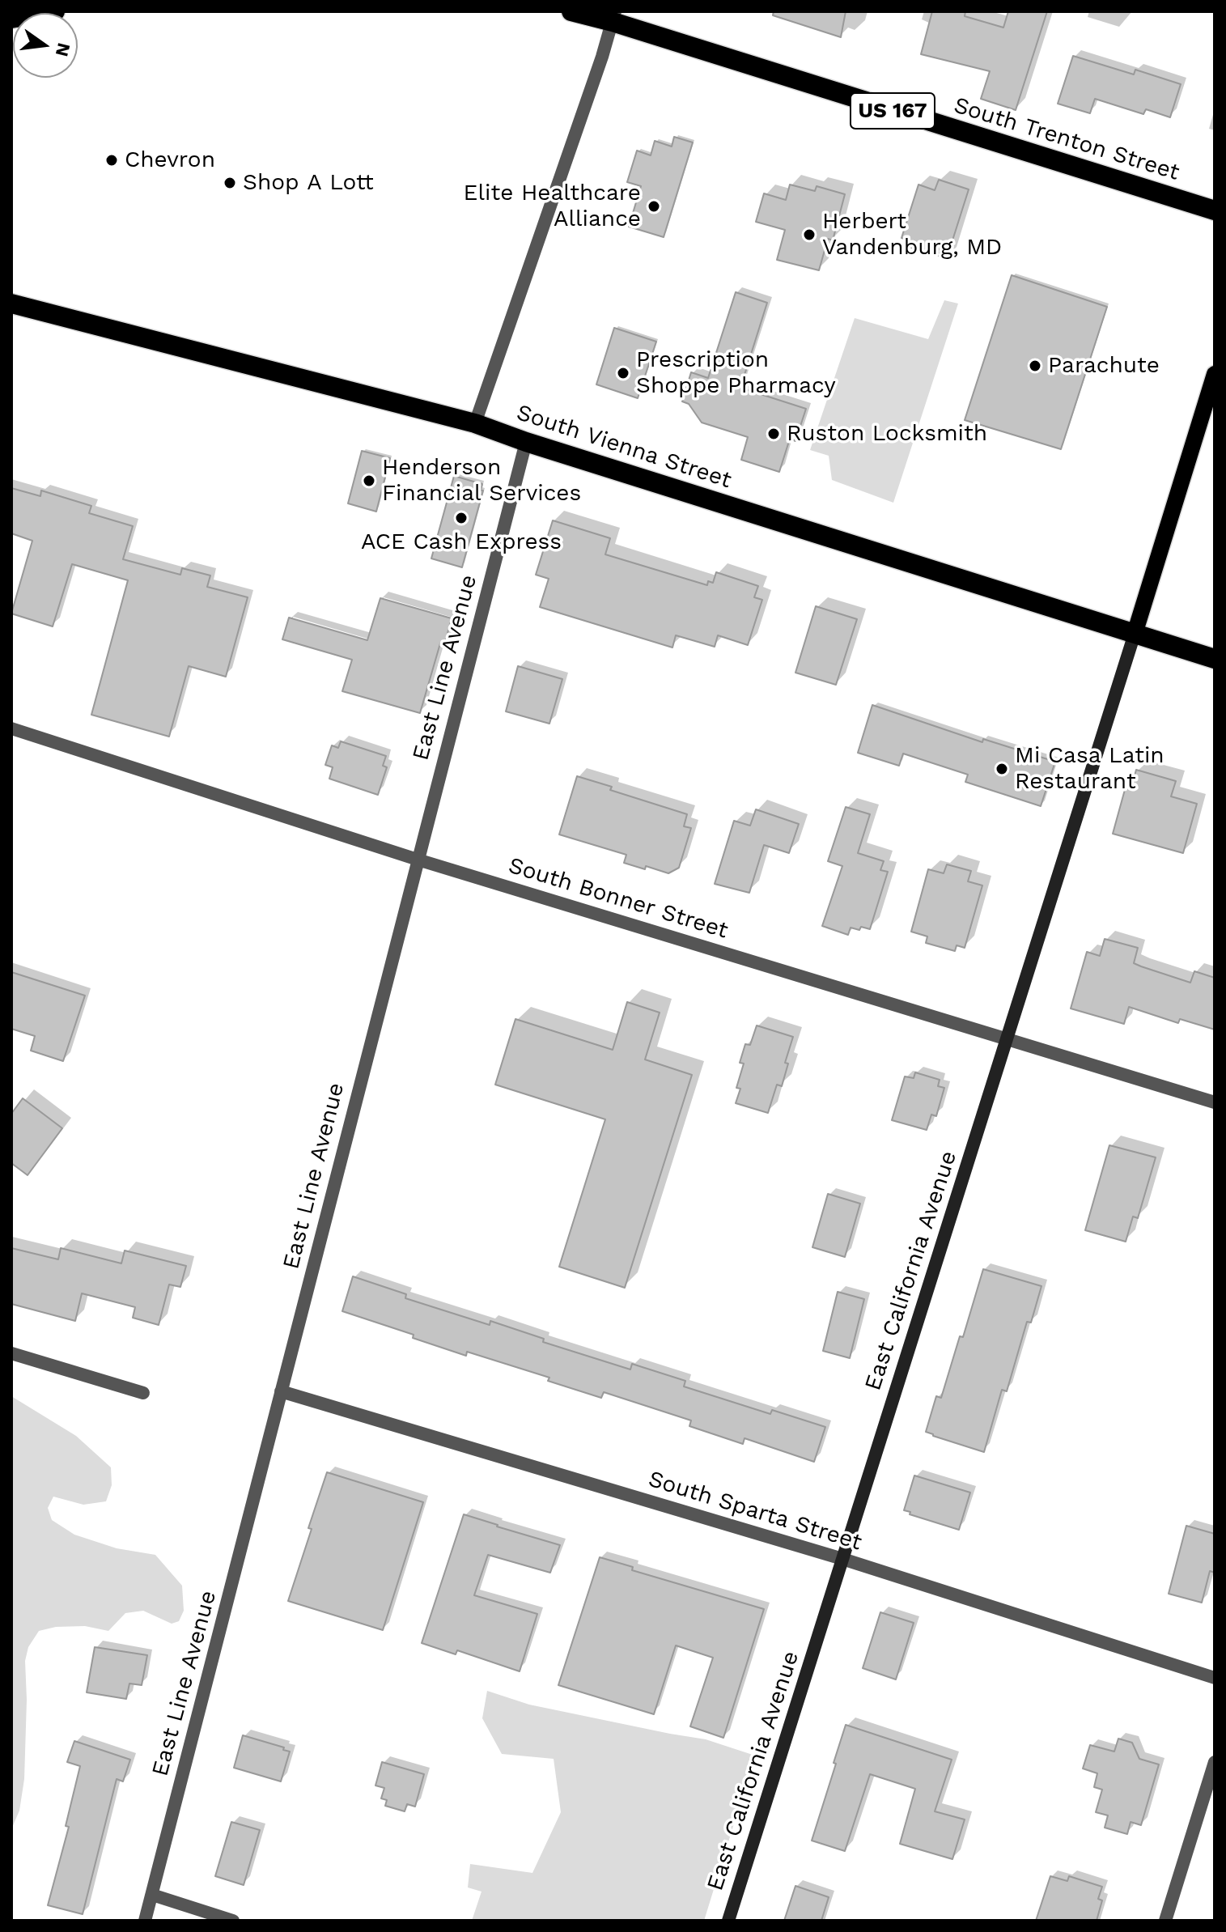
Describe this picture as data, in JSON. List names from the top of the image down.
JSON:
{
  "streets": {
    "highway": ["US 167", "South Trenton Street", "South Vienna Street"],
    "main road": ["East California Avenue"],
    "street": ["East Line Avenue", "South Bonner Street", "South Sparta Street"]
  },
  "crossings": [
    ["South Vienna Street", "East Line Avenue"],
    ["South Vienna Street", "East California Avenue"],
    ["East Line Avenue", "South Bonner Street"],
    ["East Line Avenue", "South Sparta Street"],
    ["South Bonner Street", "East California Avenue"],
    ["East California Avenue", "South Sparta Street"]
  ],
  "places": [
    "Chevron",
    "Shop A Lott",
    "Elite Healthcare Alliance",
    "Herbert Vandenburg, MD",
    "Parachute",
    "Prescription Shoppe Pharmacy",
    "Ruston Locksmith",
    "Henderson Financial Services",
    "ACE Cash Express",
    "Mi Casa Latin Restaurant"
  ],
  "north": "right"
}
